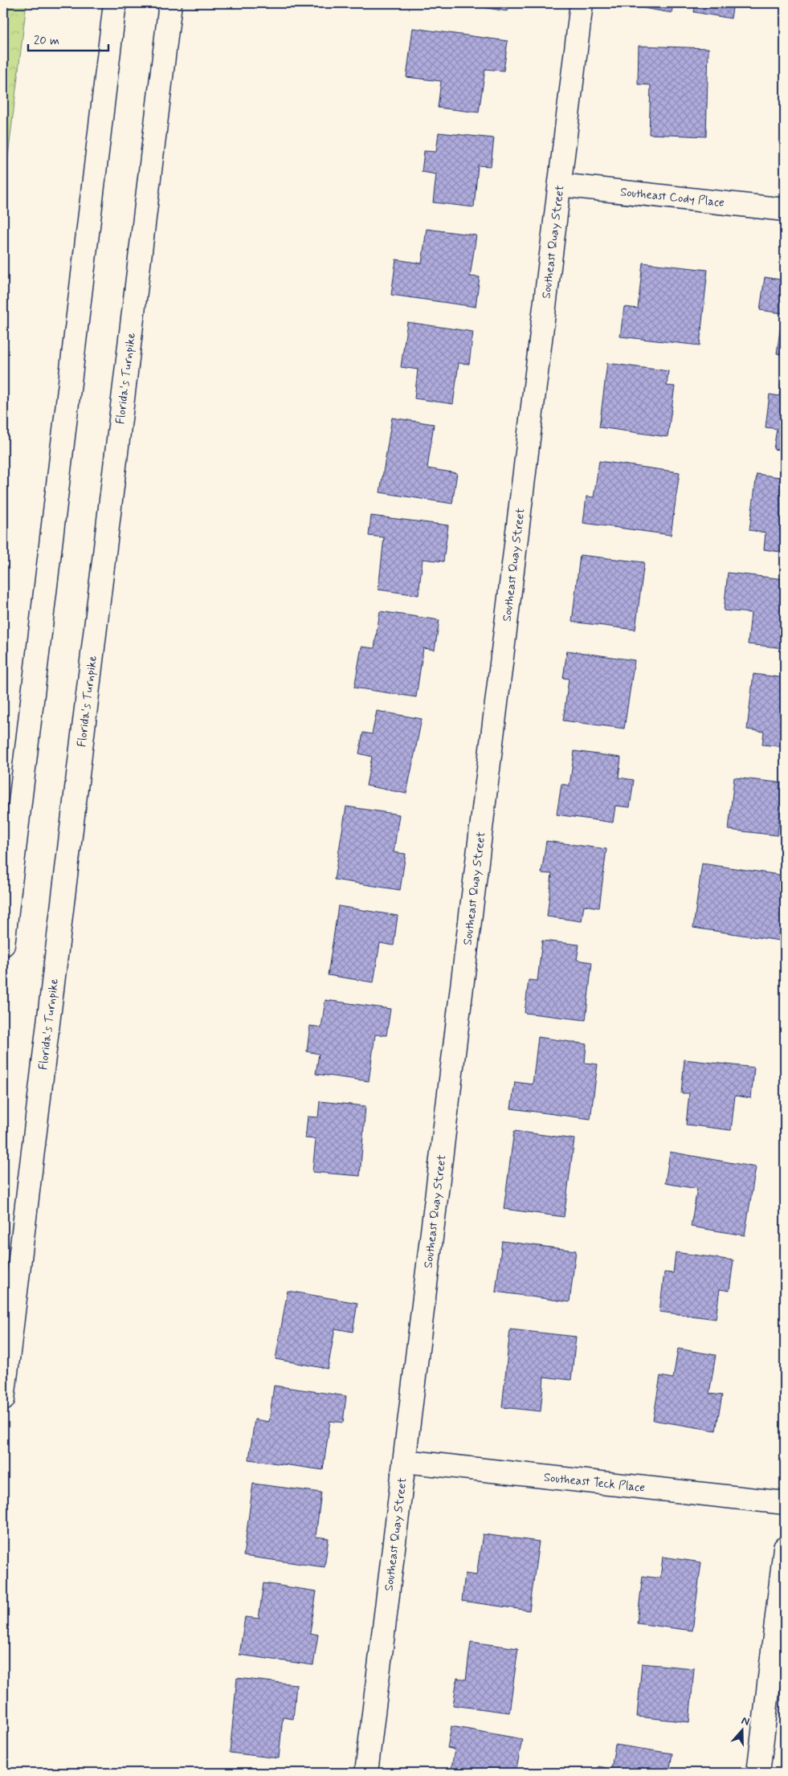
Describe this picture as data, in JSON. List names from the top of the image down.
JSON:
{
  "streets": {
    "main road": [
      "Southeast Cody Place",
      "Southeast Quay Street",
      "Florida's Turnpike",
      "Southeast Teck Place"
    ]
  },
  "crossings": [
    ["Southeast Cody Place", "Southeast Quay Street"],
    ["Southeast Quay Street", "Southeast Teck Place"]
  ],
  "scale_bar": "20 m",
  "north": "top"
}
